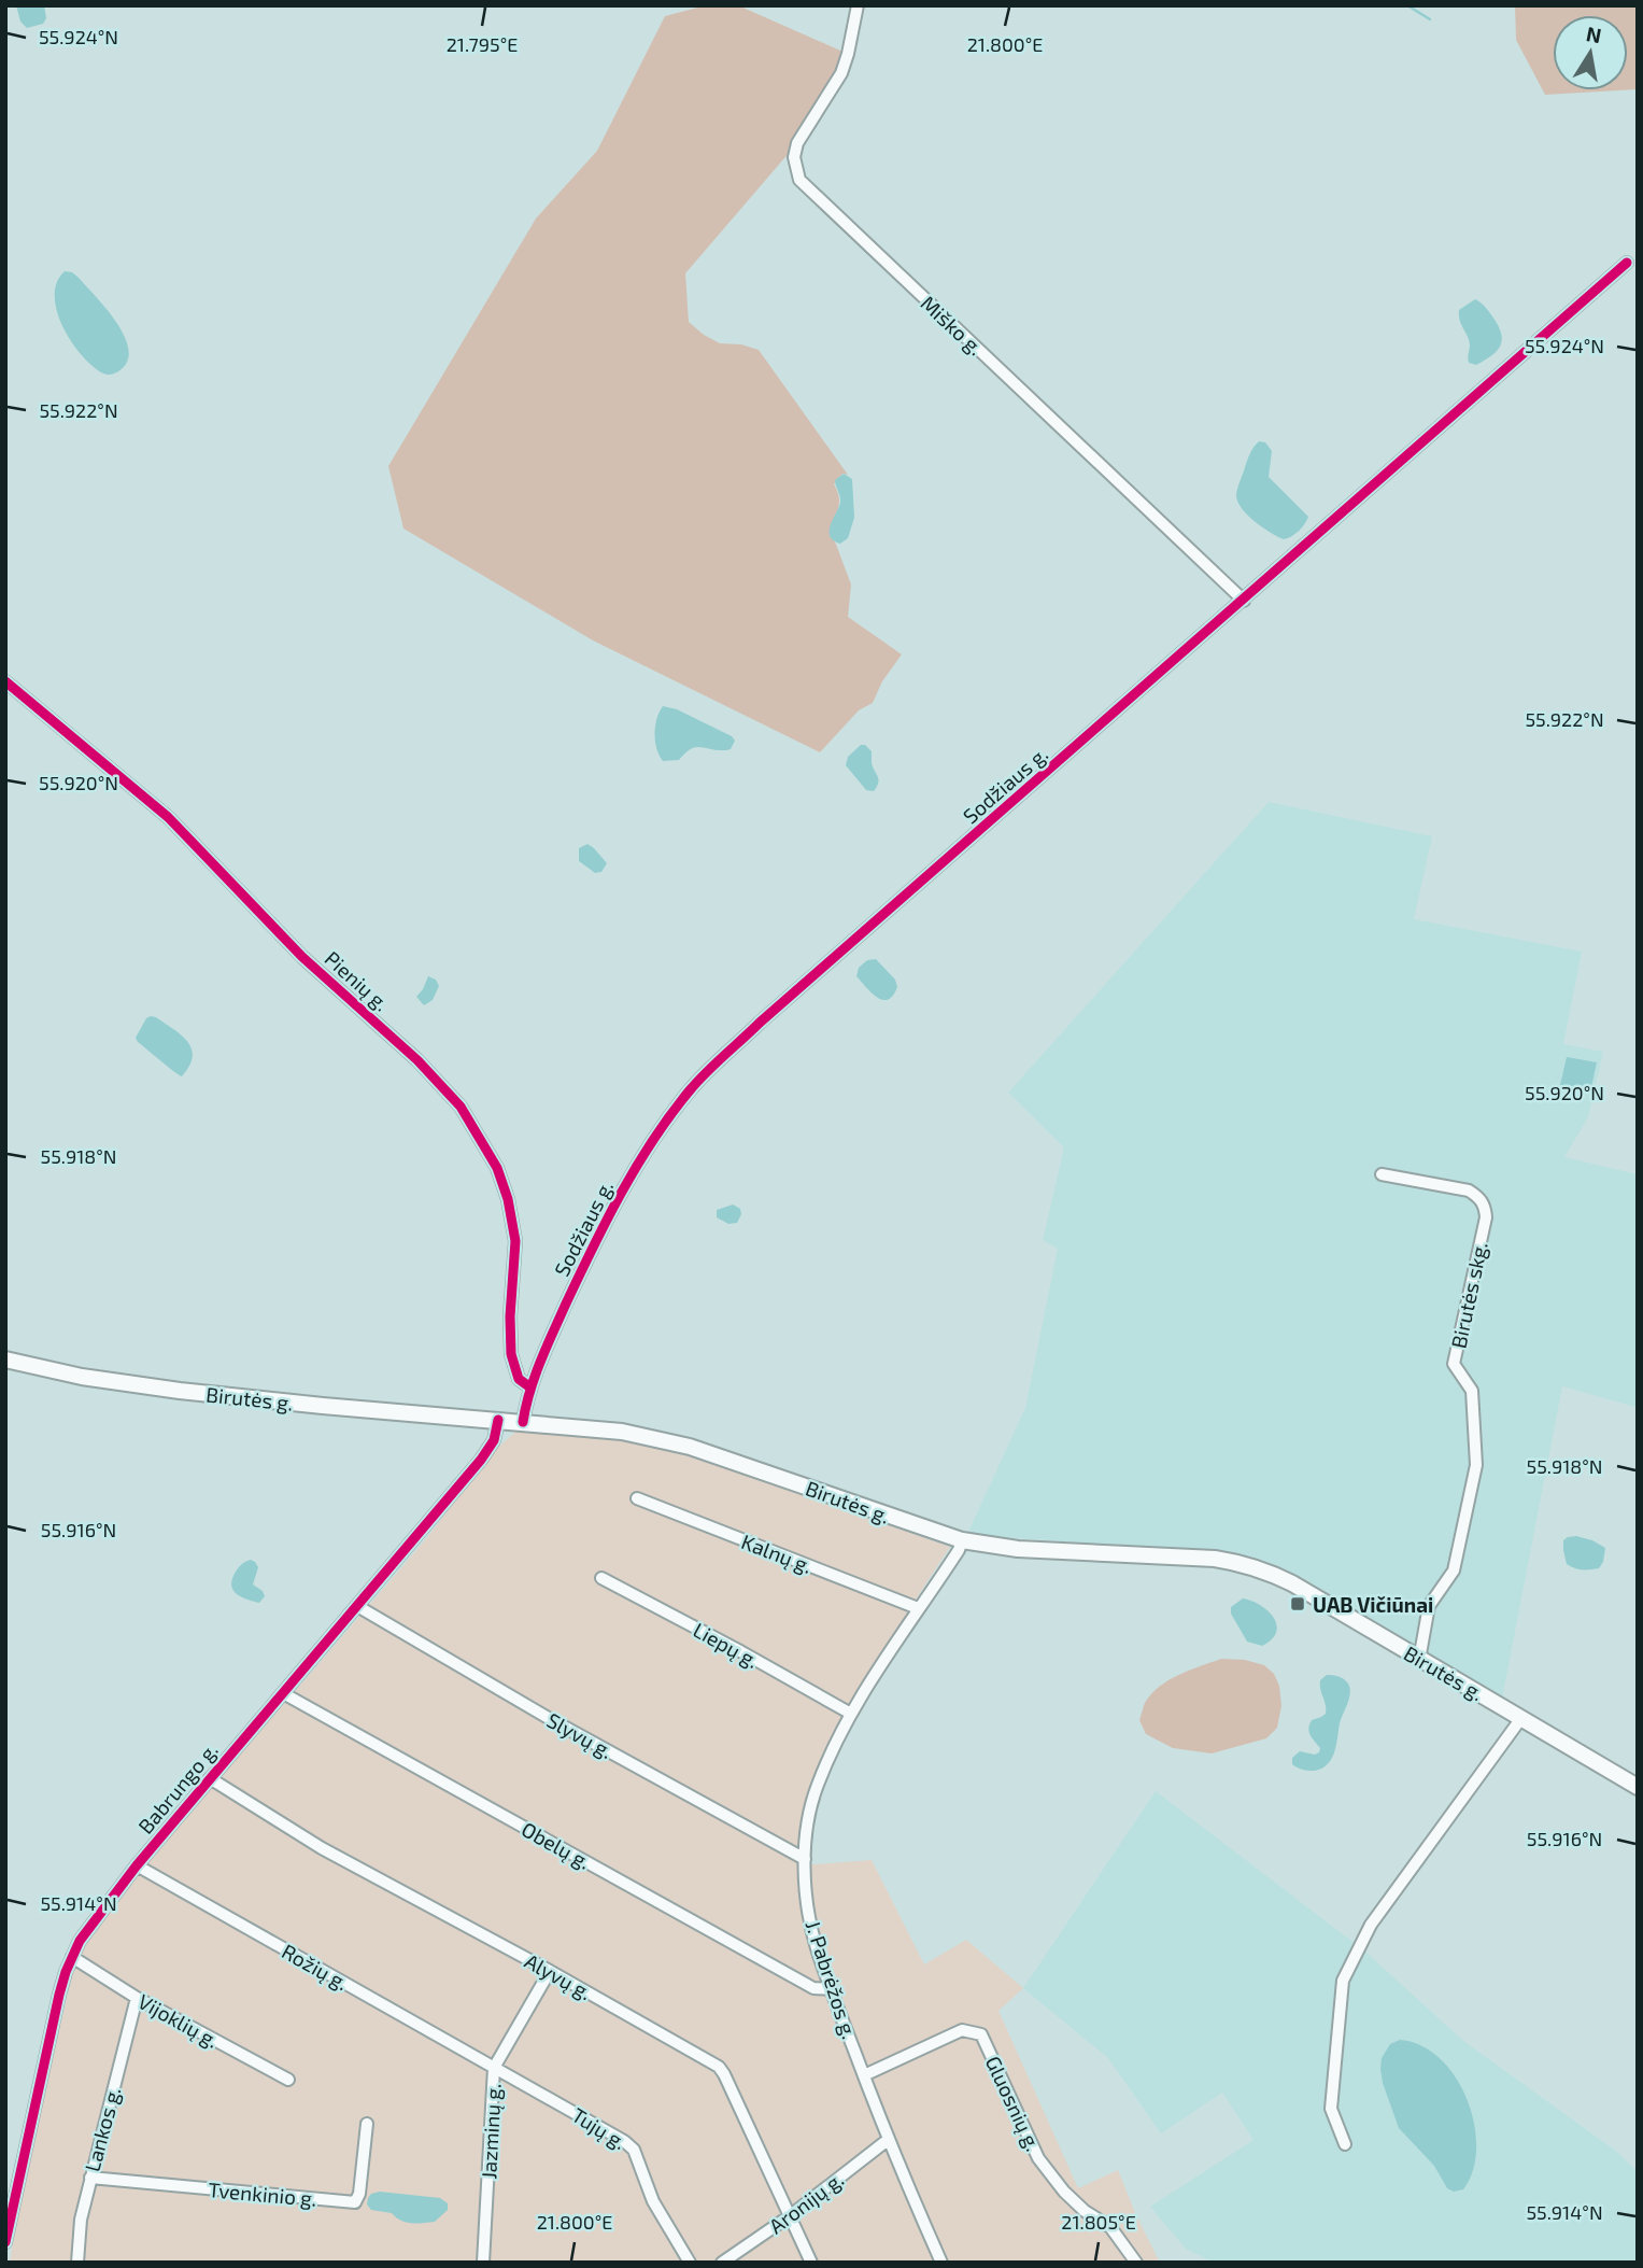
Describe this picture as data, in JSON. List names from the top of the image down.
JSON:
{
  "streets": {
    "main road": ["Birutės g."],
    "street": [
      "Miško g.",
      "Sodžiaus g.",
      "Pienių g.",
      "Birutės skg.",
      "Kalnų g.",
      "Liepų g.",
      "Slyvų g.",
      "Babrungo g.",
      "Obelų g.",
      "Rožių g.",
      "Alyvų g.",
      "J. Pabrėžos g.",
      "Vijoklių g.",
      "Gluosnių g.",
      "Tujų g.",
      "Lankos g.",
      "Jazminų g.",
      "Tvenkinio g.",
      "Aronijų g."
    ]
  },
  "crossings": [
    ["Miško g.", "Sodžiaus g."],
    ["Sodžiaus g.", "Pienių g."],
    ["Sodžiaus g.", "Birutės g."],
    ["Birutės skg.", "Birutės g."],
    ["Birutės g.", "Babrungo g."],
    ["Birutės g.", "J. Pabrėžos g."],
    ["Kalnų g.", "J. Pabrėžos g."],
    ["Liepų g.", "J. Pabrėžos g."],
    ["Slyvų g.", "Babrungo g."],
    ["Slyvų g.", "J. Pabrėžos g."],
    ["Babrungo g.", "Obelų g."],
    ["Babrungo g.", "Rožių g."],
    ["Babrungo g.", "Alyvų g."],
    ["Babrungo g.", "Vijoklių g."],
    ["Obelų g.", "J. Pabrėžos g."],
    ["Rožių g.", "Tujų g."],
    ["Rožių g.", "Jazminų g."],
    ["Alyvų g.", "Jazminų g."],
    ["Alyvų g.", "Aronijų g."],
    ["J. Pabrėžos g.", "Gluosnių g."],
    ["J. Pabrėžos g.", "Aronijų g."],
    ["Vijoklių g.", "Lankos g."],
    ["Tujų g.", "Jazminų g."],
    ["Lankos g.", "Tvenkinio g."]
  ],
  "places": {
    "transit": ["UAB Vičiūnai"]
  },
  "north": "top",
  "coordinates": [
    "55.924°N",
    "21.800°E",
    "21.795°E",
    "55.922°N",
    "55.920°N",
    "55.918°N",
    "55.916°N",
    "55.914°N",
    "21.805°E"
  ]
}
